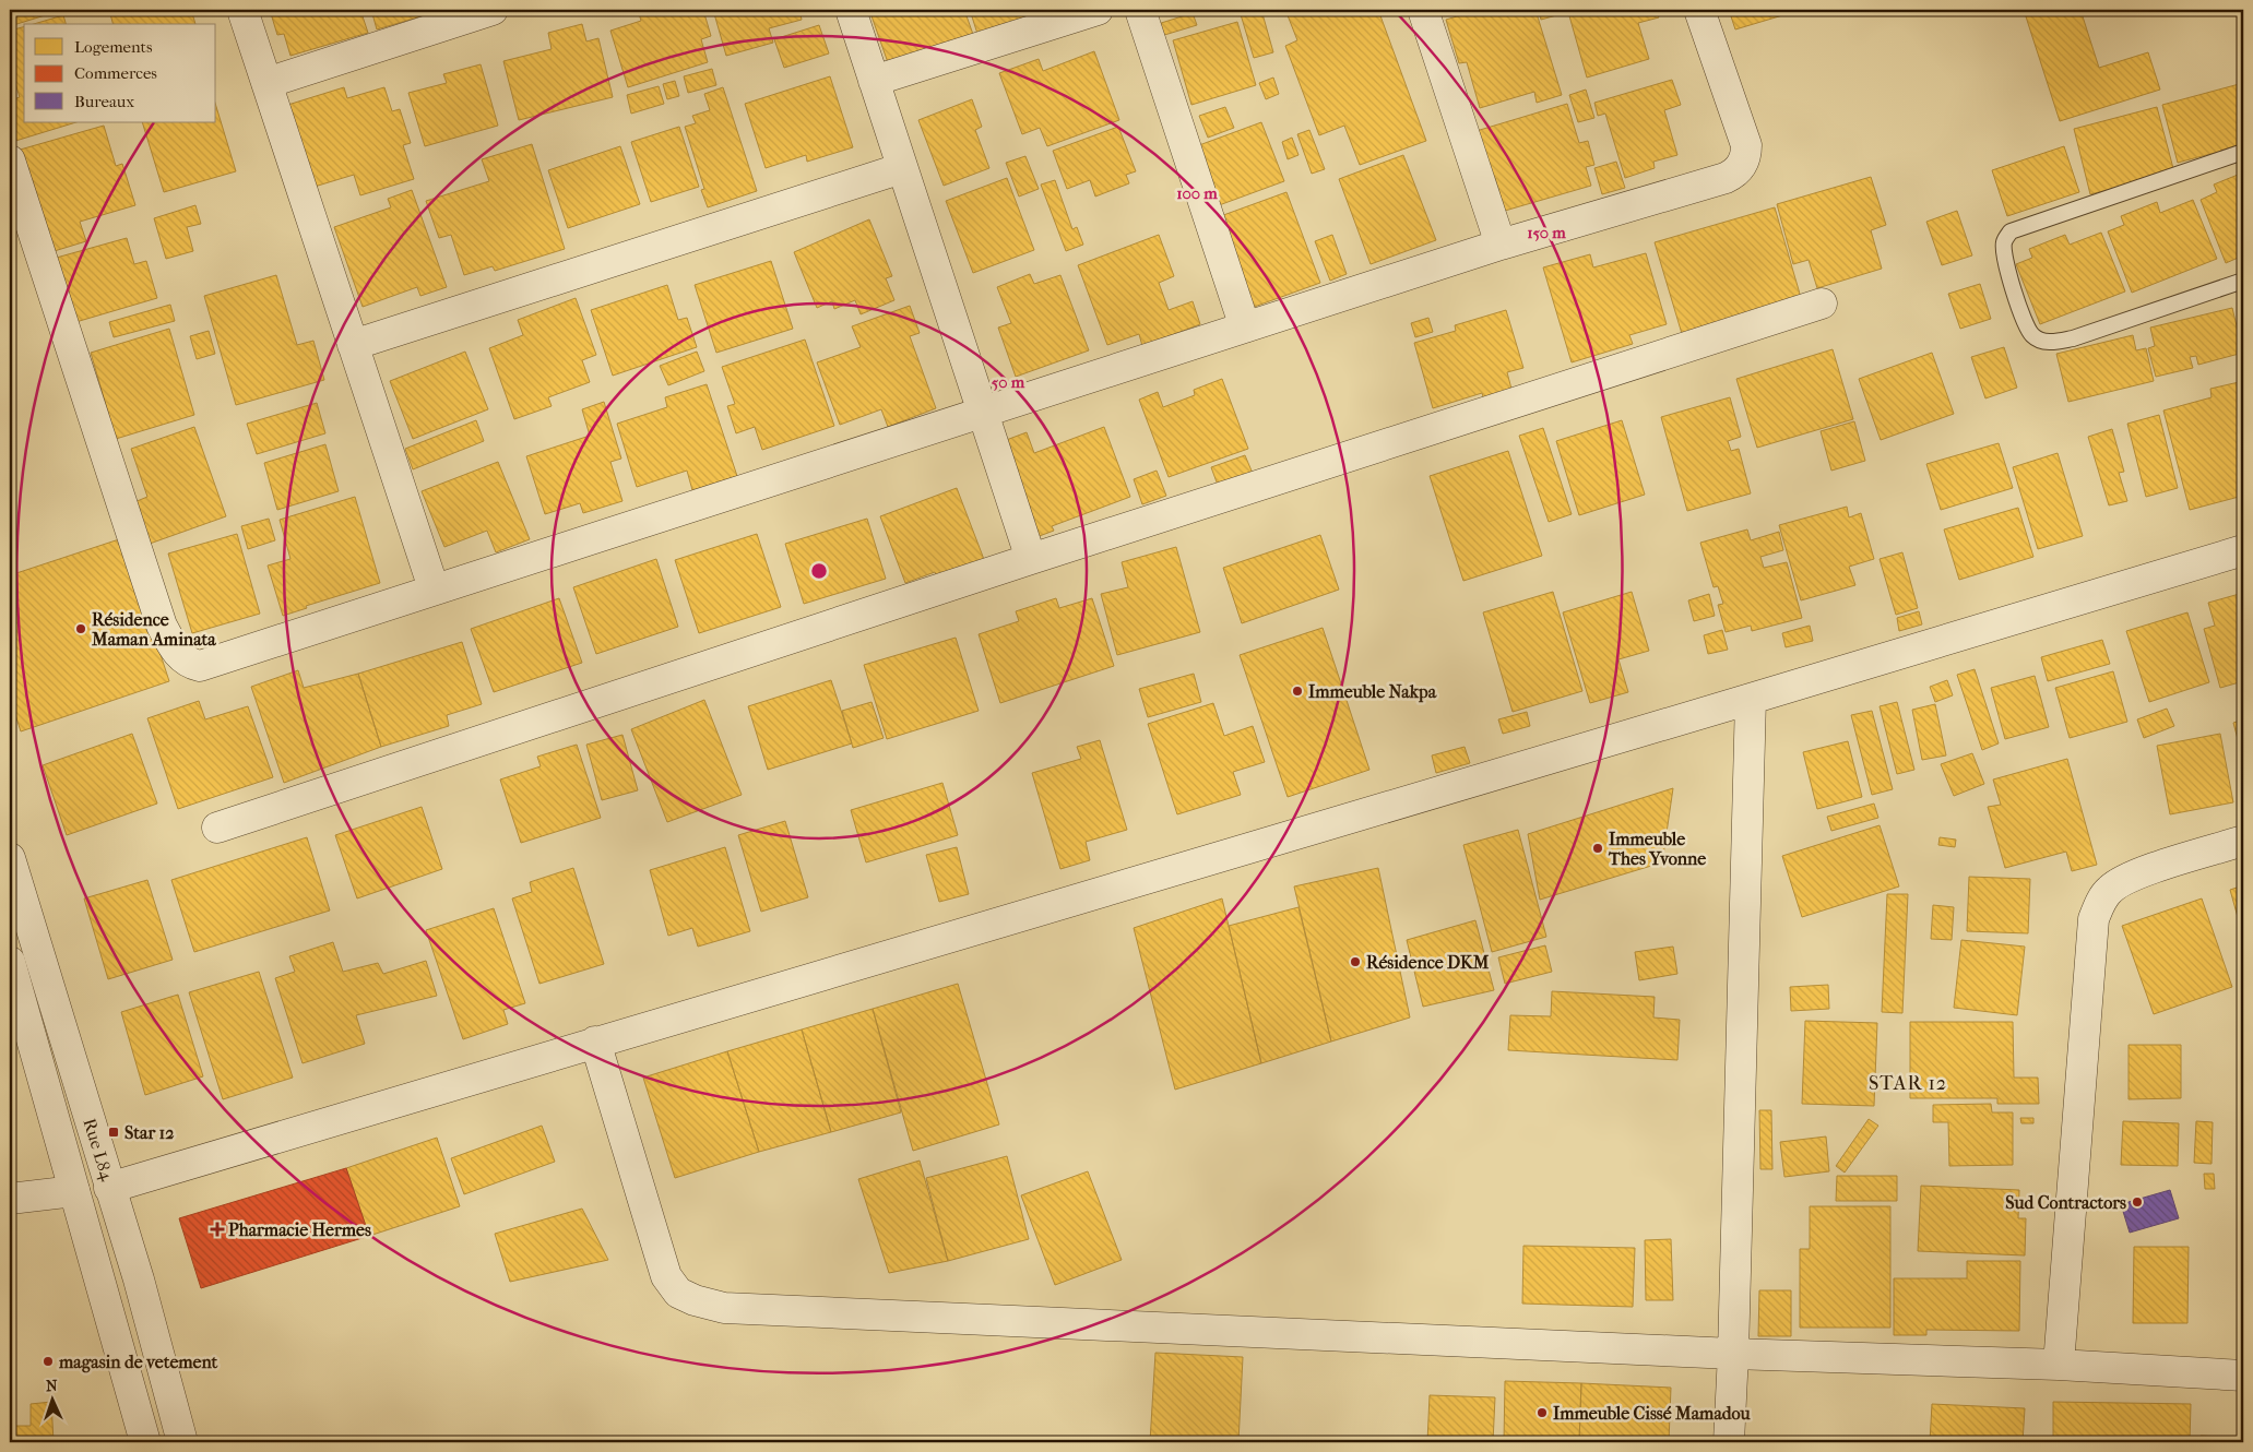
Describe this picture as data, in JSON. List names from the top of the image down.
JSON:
{
  "streets": {
    "street": ["Rue L84"]
  },
  "districts": ["STAR 12"],
  "places": {
    "other": [
      "Résidence Maman Aminata",
      "Immeuble Nakpa",
      "Immeuble Thes Yvonne",
      "Résidence DKM",
      "Sud Contractors",
      "magasin de vetement",
      "Immeuble Cissé Mamadou"
    ],
    "transit": ["Star 12"],
    "health": ["Pharmacie Hermes"]
  },
  "legend": ["Logements", "Commerces", "Bureaux"],
  "north": "top",
  "rings": ["100 m", "150 m", "50 m"]
}
